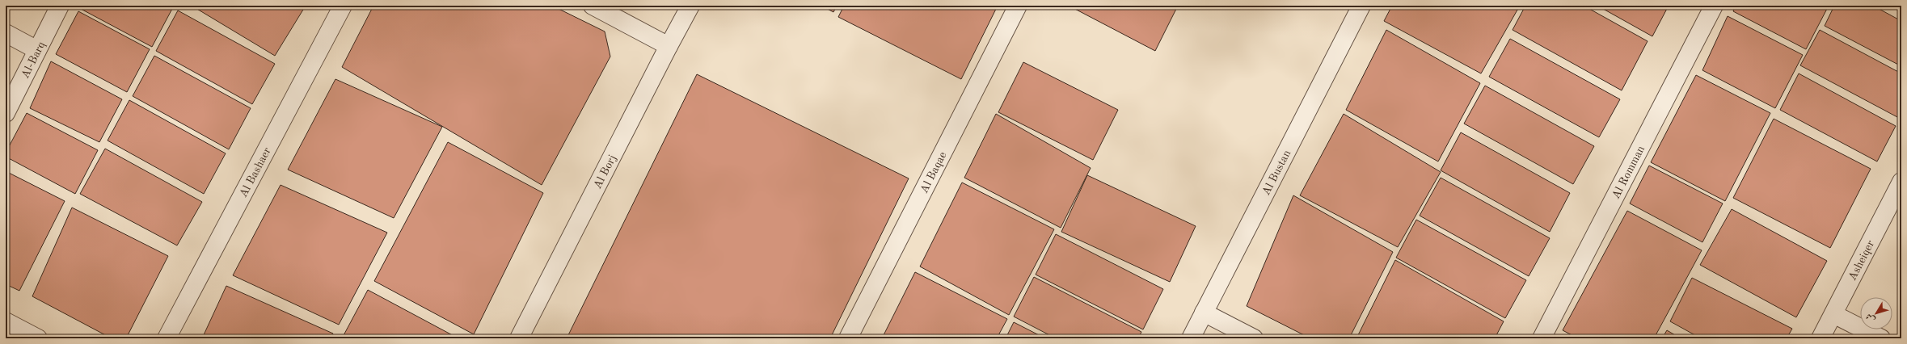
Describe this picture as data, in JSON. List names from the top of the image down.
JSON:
{
  "streets": {
    "street": [
      "Al-Barq",
      "Al Bashaer",
      "Al Borj",
      "Al Baqae",
      "Al Bustan",
      "Al Romman",
      "Asheiqer"
    ]
  },
  "north": "bottom left"
}
